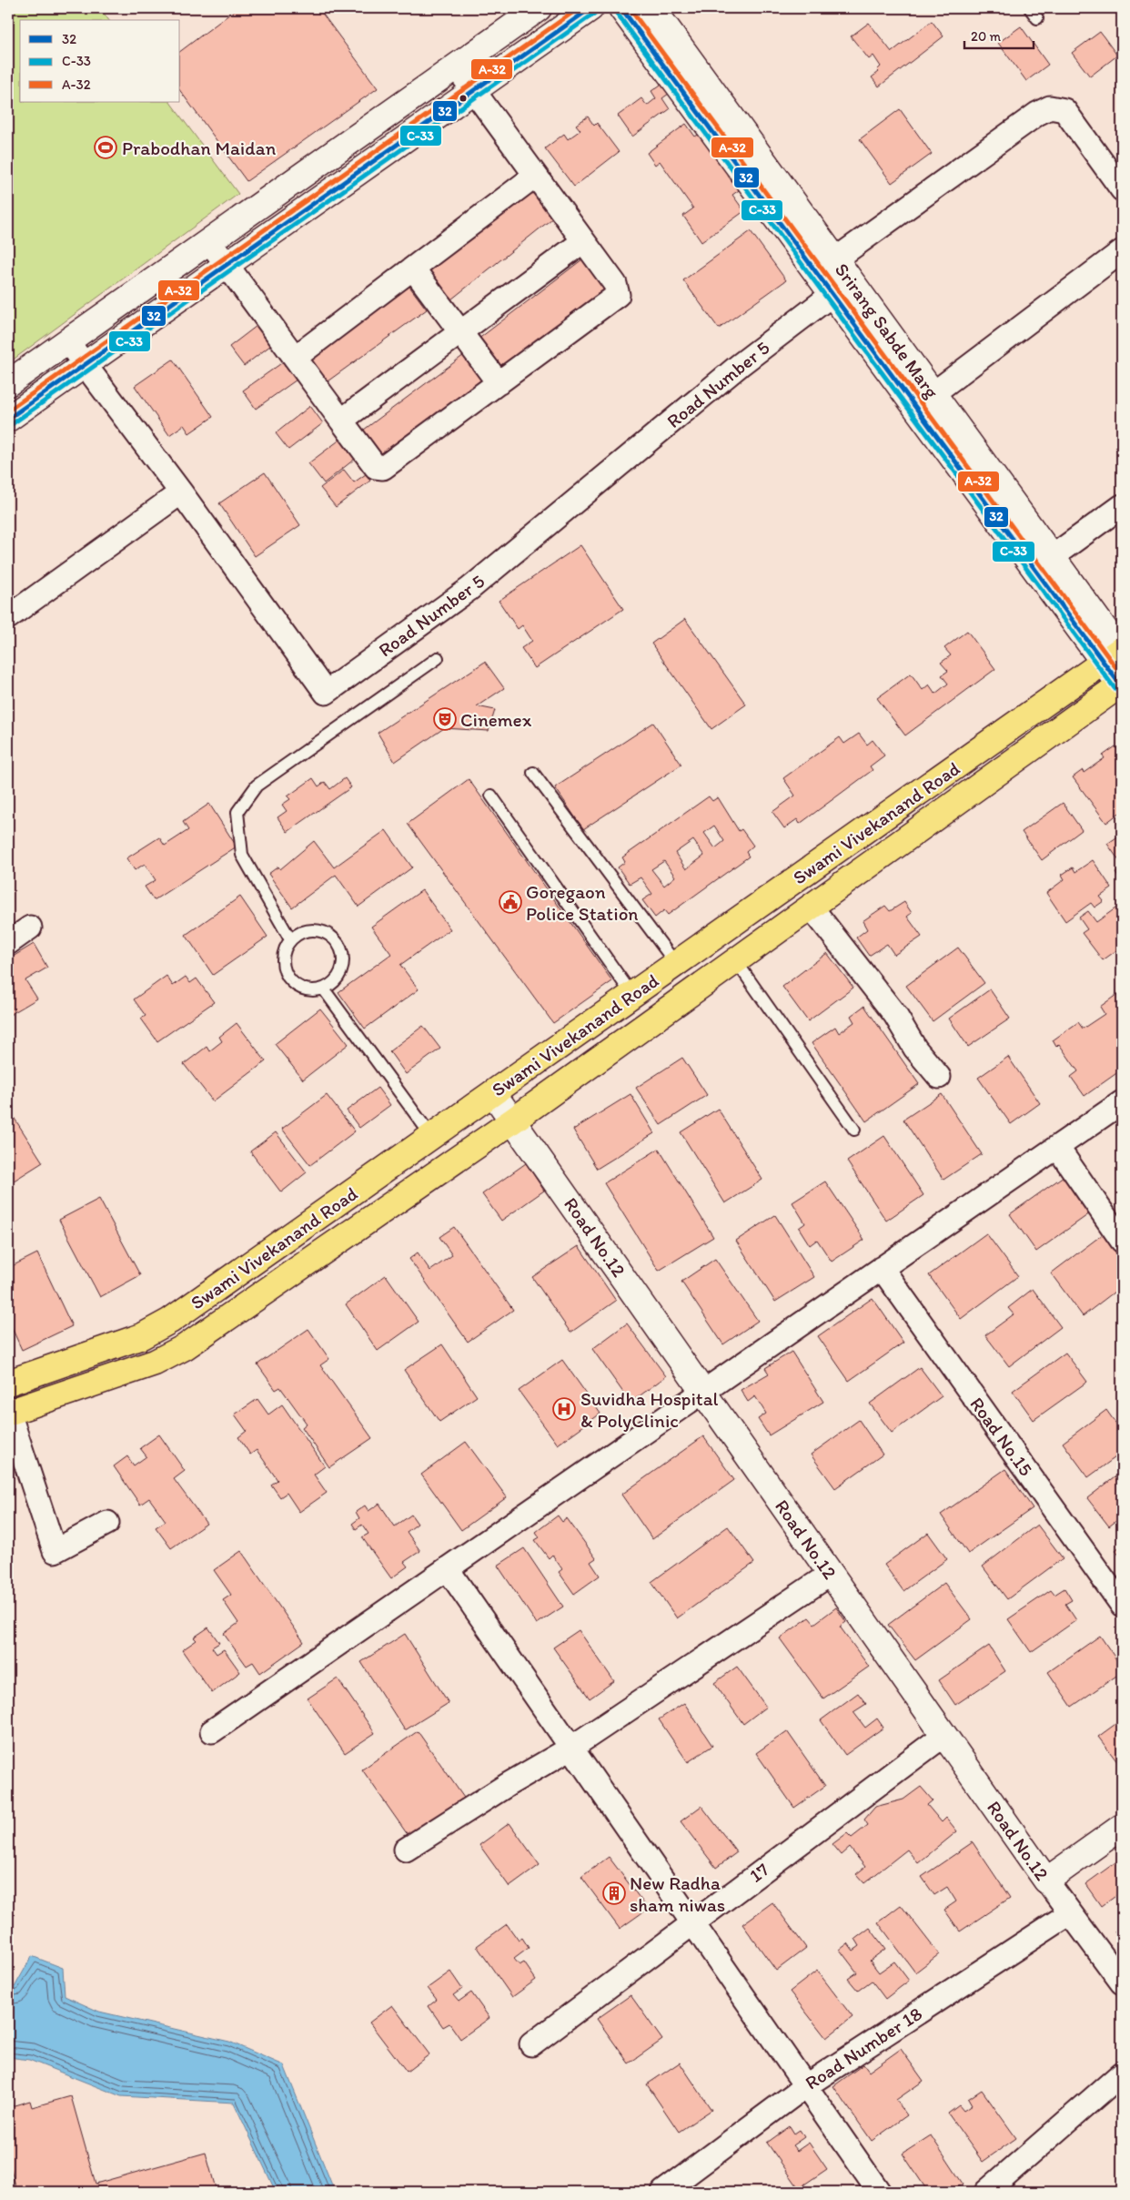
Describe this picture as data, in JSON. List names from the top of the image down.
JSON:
{
  "streets": {
    "main road": ["Swami Vivekanand Road"],
    "street": [
      "Srirang Sabde Marg",
      "Road Number 5",
      "Road No.12",
      "Road No.15",
      "17",
      "Road Number 18"
    ]
  },
  "crossings": [
    ["Srirang Sabde Marg", "Road Number 5"],
    ["Srirang Sabde Marg", "Swami Vivekanand Road"],
    ["Swami Vivekanand Road", "Road No.12"],
    ["Road No.12", "17"],
    ["Road No.12", "Road Number 18"]
  ],
  "places": {
    "sports": ["Prabodhan Maidan"],
    "theatre": ["Cinemex"],
    "public building": ["Goregaon Police Station"],
    "hospital": ["Suvidha Hospital & PolyClinic"],
    "building": ["New Radha sham niwas"]
  },
  "lines": ["transit line 32", "transit line A-32", "transit line C-33"],
  "legend": ["32", "C-33", "A-32"],
  "scale_bar": "20 m"
}
